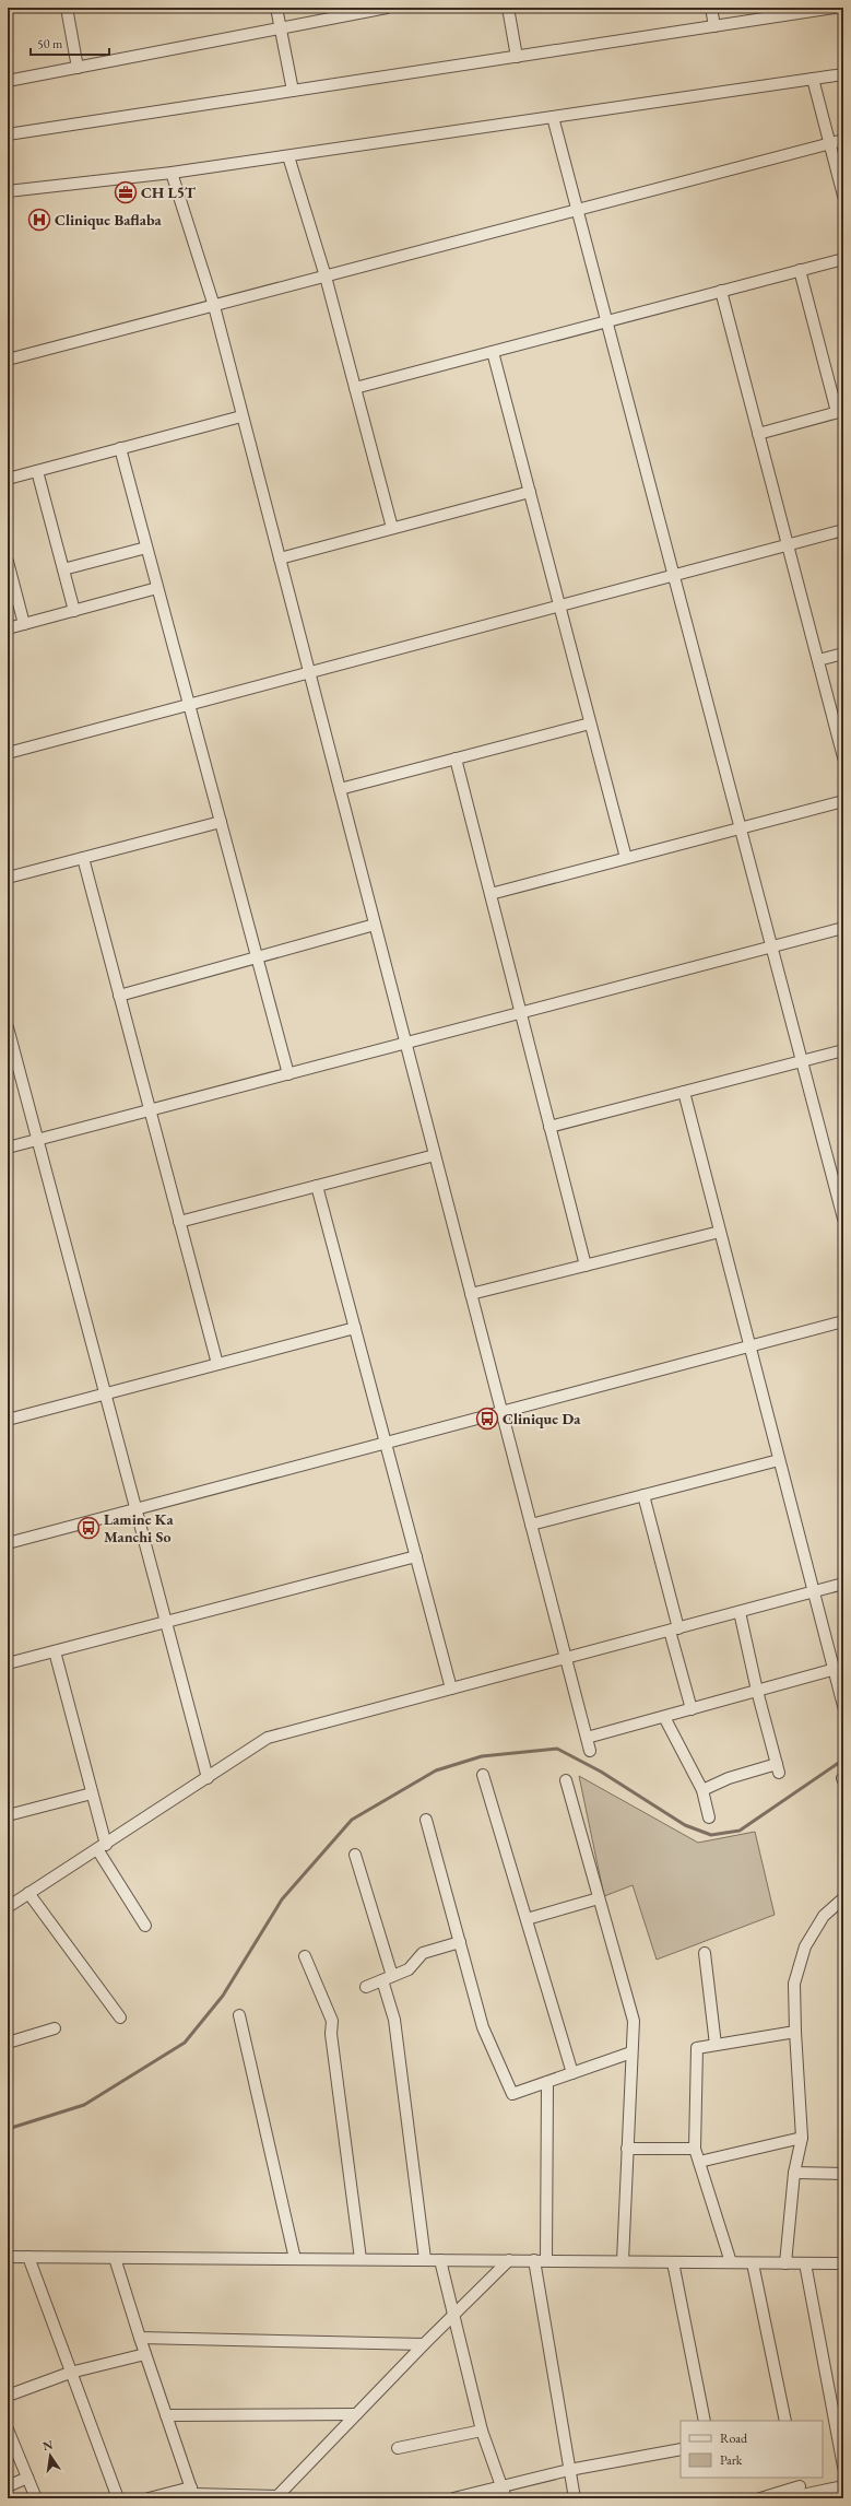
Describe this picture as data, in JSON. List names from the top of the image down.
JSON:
{
  "places": {
    "office": ["CH L5T"],
    "hospital": ["Clinique Baflaba"],
    "bus stop": ["Clinique Da", "Lamine Ka Manchi So"]
  },
  "legend": ["Road", "Park"],
  "scale_bar": "50 m",
  "north": "top"
}
